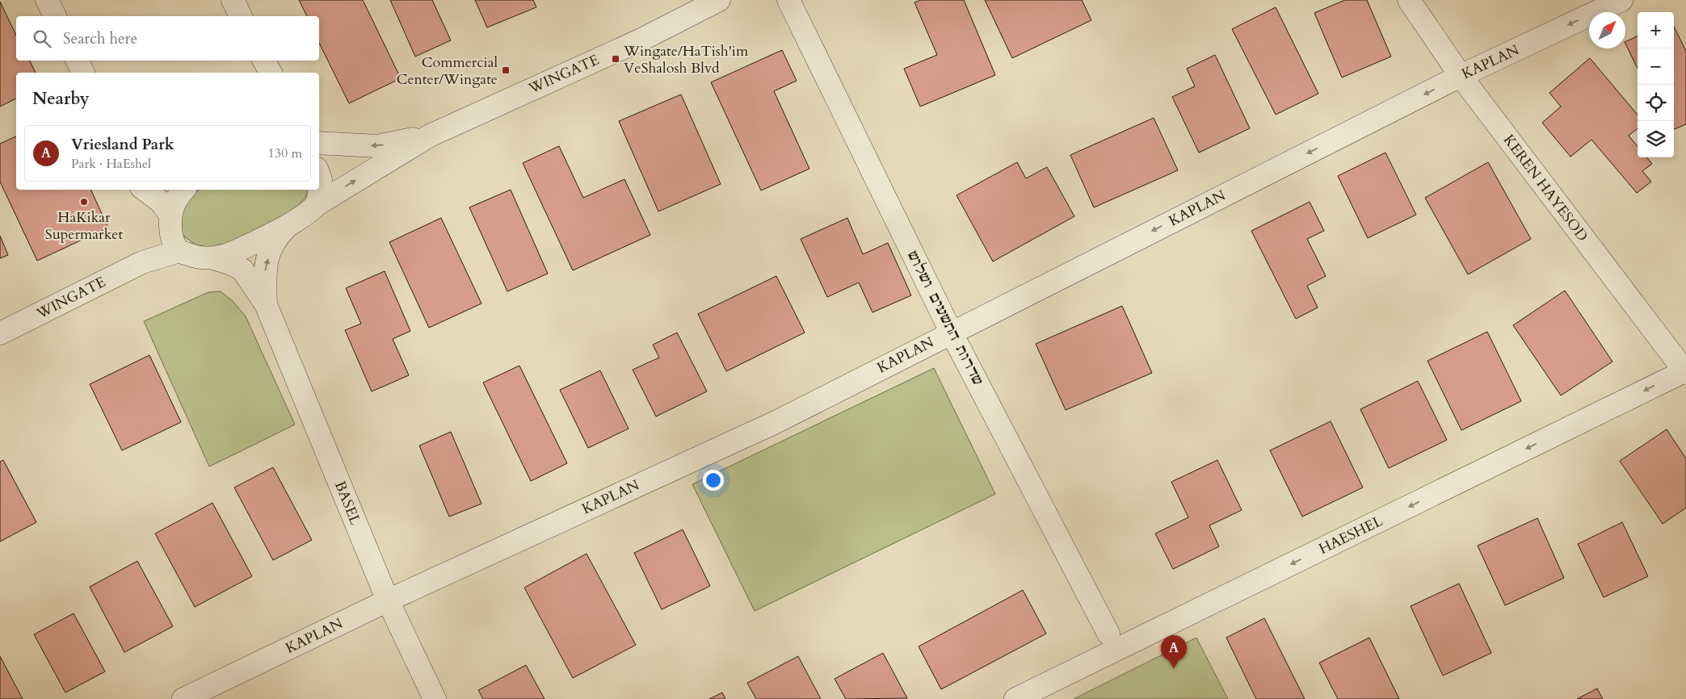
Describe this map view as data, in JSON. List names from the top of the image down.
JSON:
{
  "streets": {
    "street": [
      "KAPLAN",
      "WINGATE",
      "KEREN HAYESOD",
      "שדרות התשעים ושלוש",
      "BASEL",
      "HAESHEL"
    ]
  },
  "crossings": [
    ["KAPLAN", "KEREN HAYESOD"],
    ["KAPLAN", "שדרות התשעים ושלוש"],
    ["KAPLAN", "BASEL"],
    ["WINGATE", "BASEL"],
    ["KEREN HAYESOD", "HAESHEL"]
  ],
  "one_way": ["KAPLAN", "HAESHEL"],
  "places": {
    "transit": ["Wingate/HaTish'im VeShalosh Blvd", "Commercial Center/Wingate"],
    "other": ["HaKikar Supermarket"]
  },
  "north": "top right",
  "page": {
    "map_buttons": ["+", "−"],
    "search": "Search here",
    "heading": "Nearby",
    "list": [
      {
        "mark": "A",
        "name": "Vriesland Park",
        "note": "Park · HaEshel",
        "value": "130 m"
      }
    ],
    "pins": "A"
  }
}
